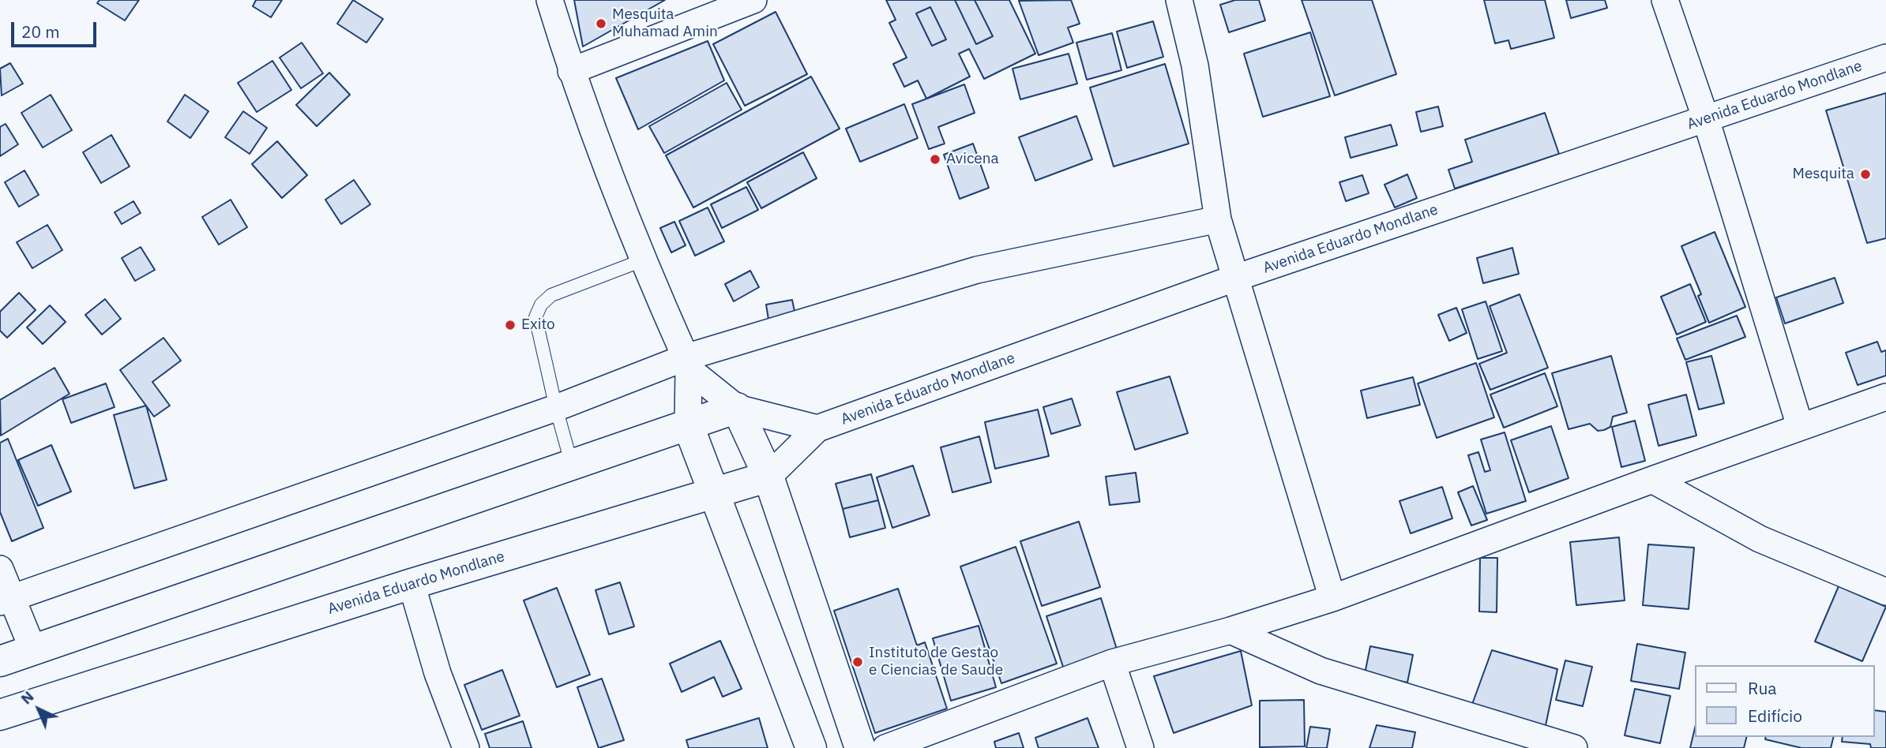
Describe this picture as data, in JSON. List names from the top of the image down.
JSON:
{
  "streets": {
    "main road": ["Avenida Eduardo Mondlane"]
  },
  "places": [
    "Mesquita Muhamad Amin",
    "Avicena",
    "Mesquita",
    "Exito",
    "Instituto de Gestao e Ciencias de Saude"
  ],
  "legend": ["Rua", "Edifício"],
  "scale_bar": "20 m",
  "north": "top left"
}
